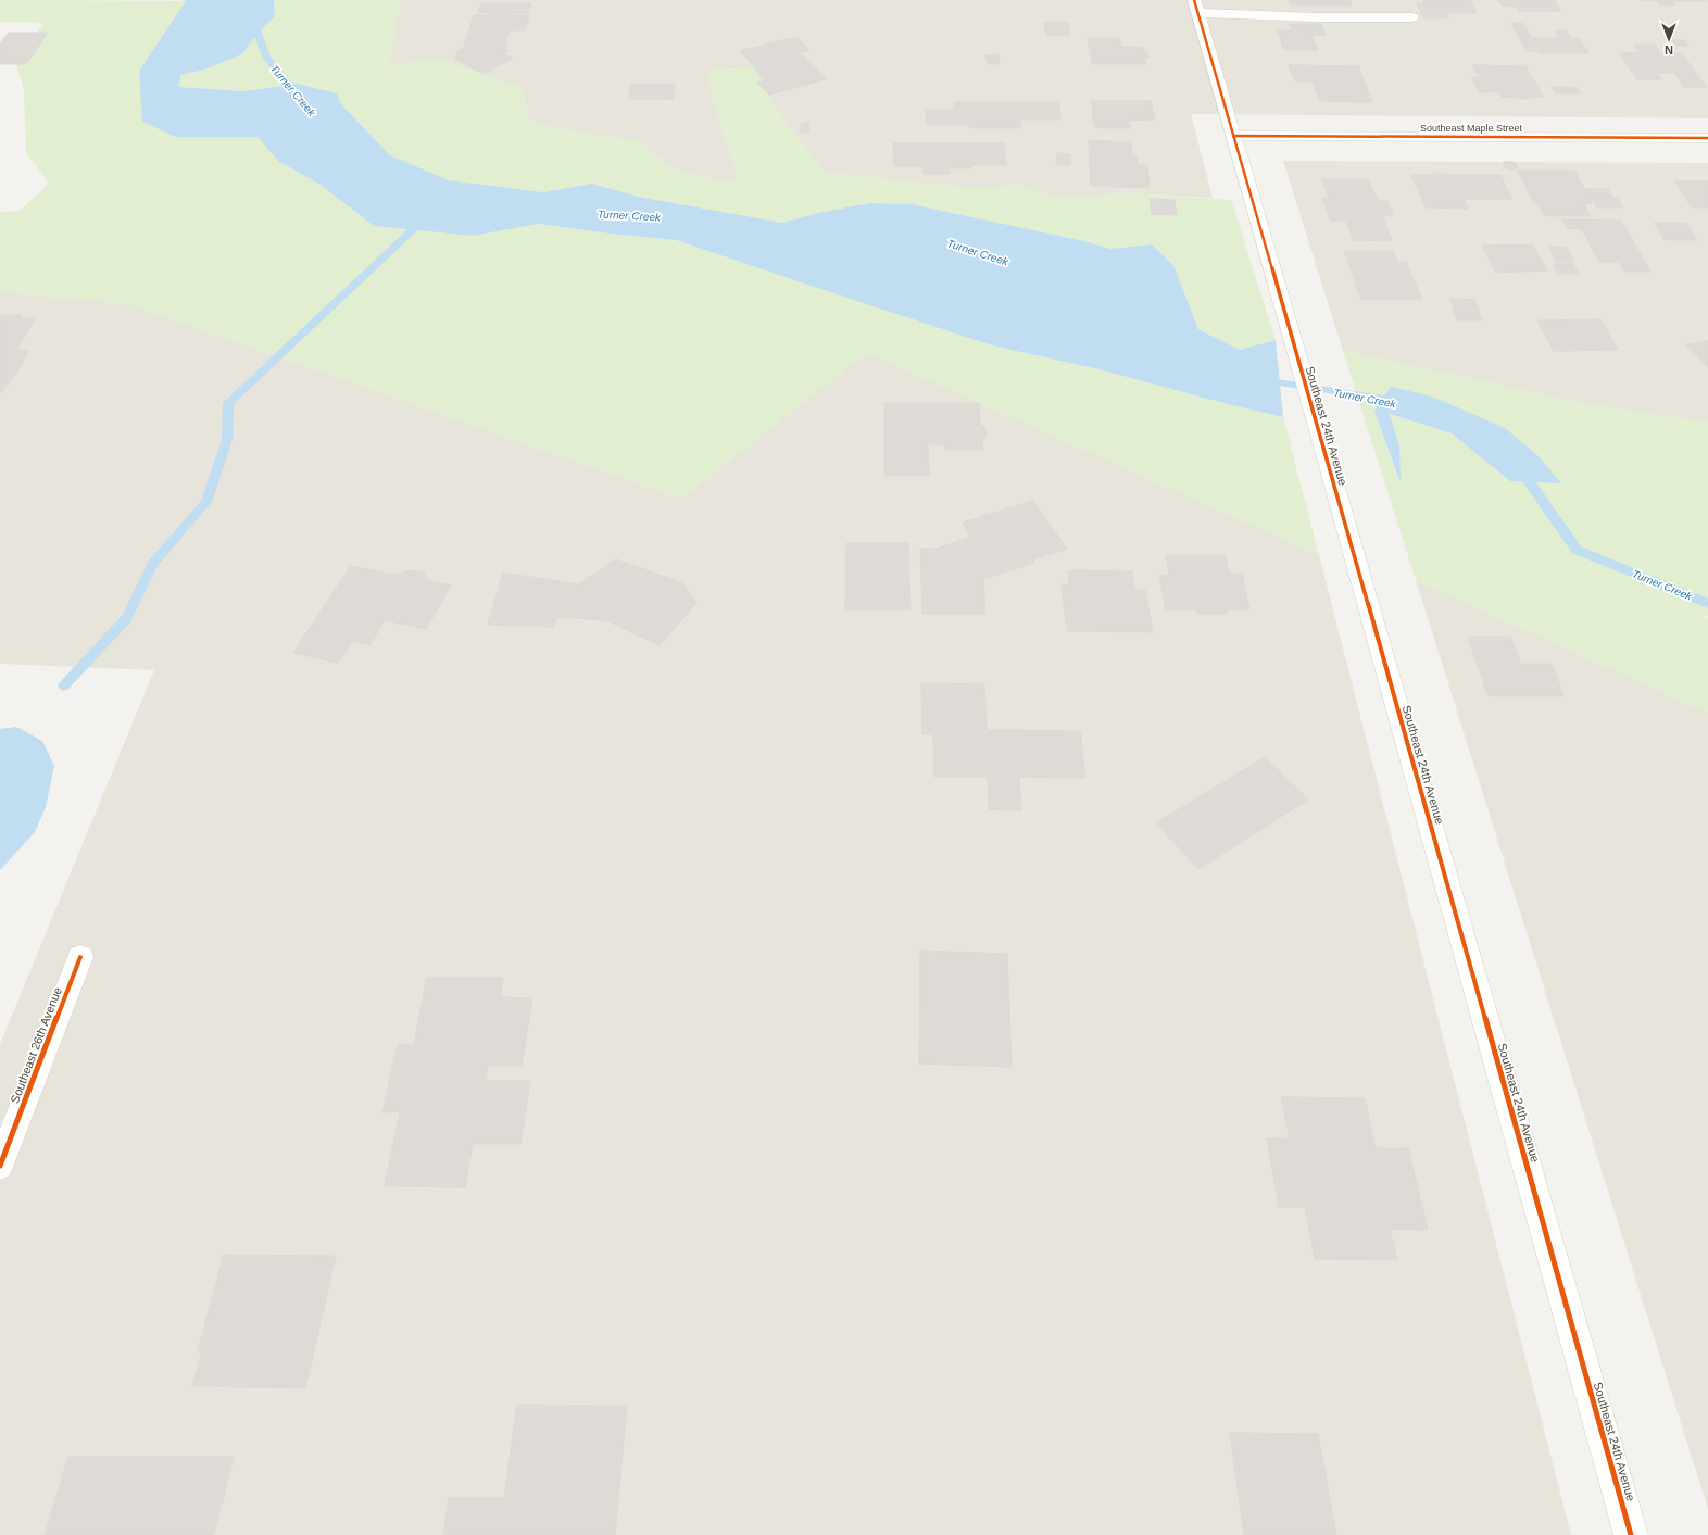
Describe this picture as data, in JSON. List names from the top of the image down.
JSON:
{
  "streets": {
    "street": ["Southeast Maple Street", "Southeast 24th Avenue", "Southeast 26th Avenue"]
  },
  "crossings": [
    ["Southeast Maple Street", "Southeast 24th Avenue"]
  ],
  "water": ["Turner Creek"],
  "north": "bottom"
}
